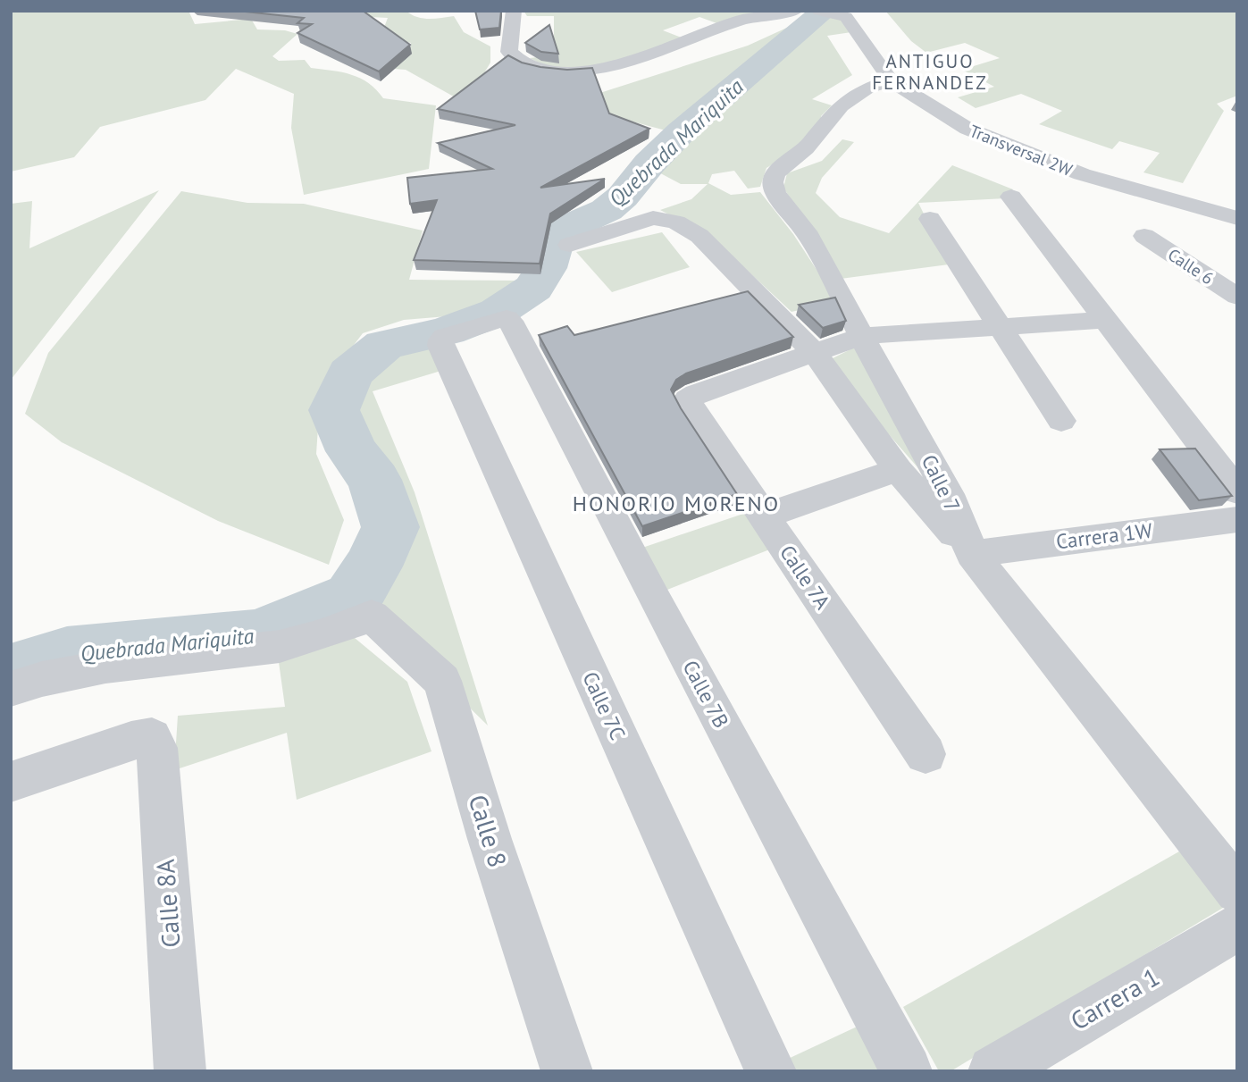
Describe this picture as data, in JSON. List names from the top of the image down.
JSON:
{
  "streets": {
    "street": [
      "Transversal 2W",
      "Calle 6",
      "Calle 7",
      "Carrera 1W",
      "Calle 7A",
      "Calle 7B",
      "Calle 7C",
      "Calle 8",
      "Calle 8A",
      "Carrera 1"
    ]
  },
  "crossings": [
    ["Transversal 2W", "Calle 7"],
    ["Calle 7", "Carrera 1W"],
    ["Calle 7B", "Calle 7C"]
  ],
  "districts": ["ANTIGUO FERNANDEZ", "HONORIO MORENO"],
  "water": ["Quebrada Mariquita"]
}
